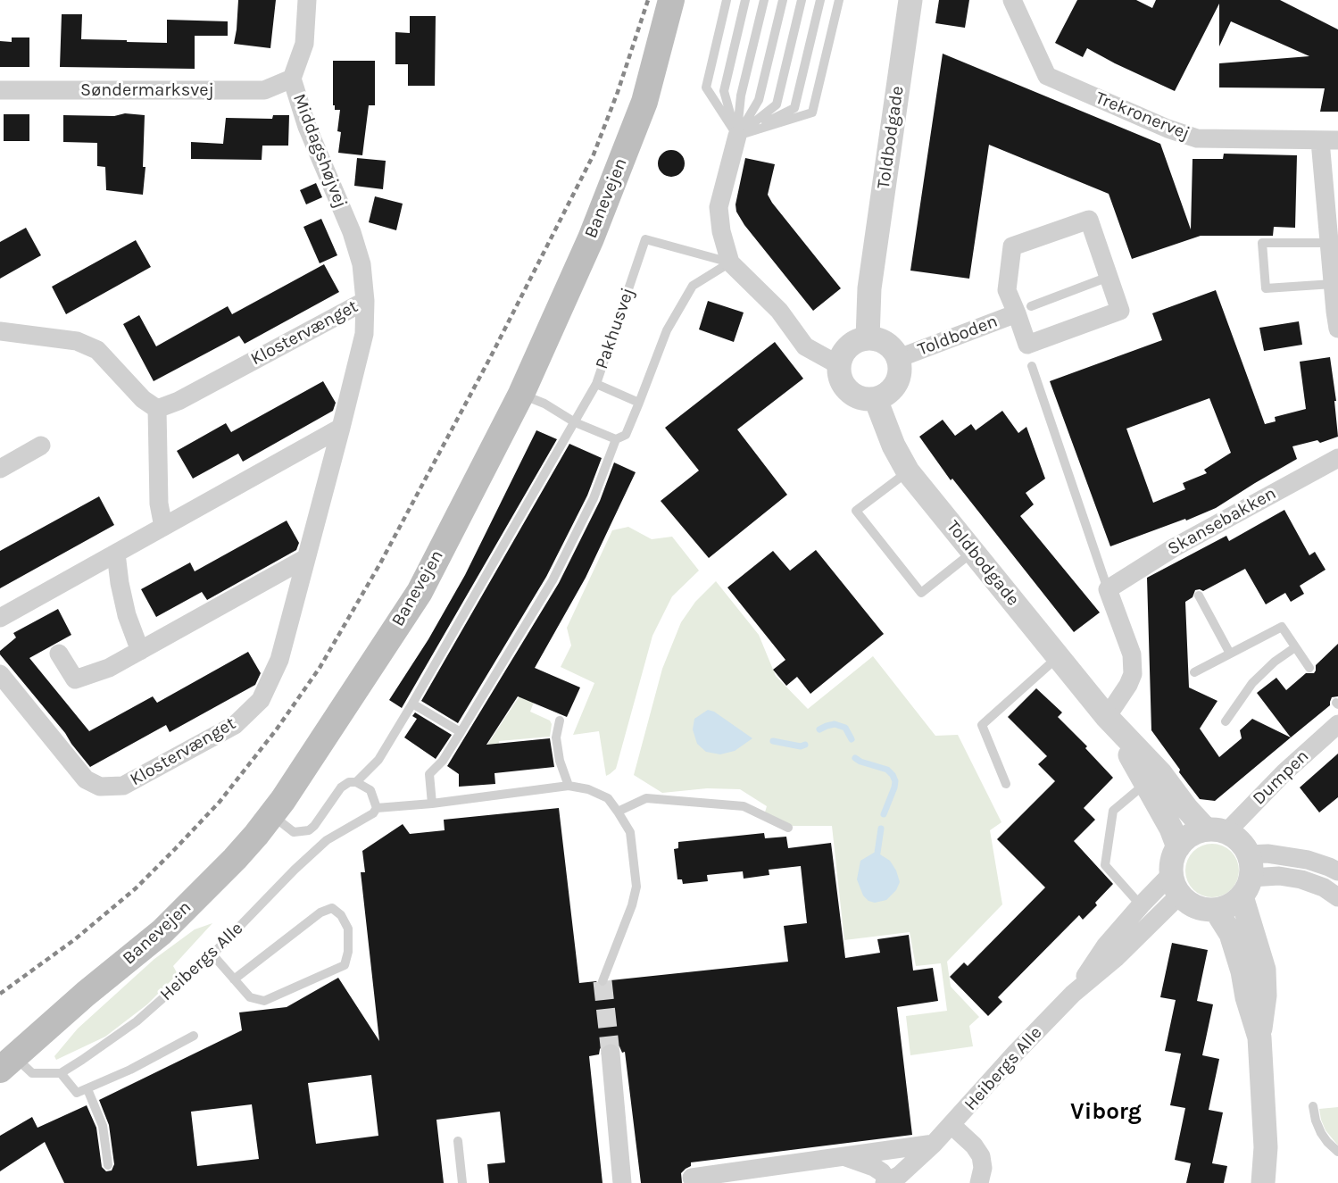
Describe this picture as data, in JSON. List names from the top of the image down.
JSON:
{
  "streets": {
    "main road": ["Banevejen"],
    "street": [
      "Søndermarksvej",
      "Trekronervej",
      "Toldbodgade",
      "Middagshøjvej",
      "Pakhusvej",
      "Klostervænget",
      "Toldboden",
      "Skansebakken",
      "Dumpen",
      "Heibergs Alle"
    ]
  },
  "crossings": [
    ["Søndermarksvej", "Middagshøjvej"],
    ["Toldbodgade", "Pakhusvej"],
    ["Toldbodgade", "Toldboden"],
    ["Toldbodgade", "Dumpen"],
    ["Toldbodgade", "Heibergs Alle"],
    ["Middagshøjvej", "Klostervænget"],
    ["Pakhusvej", "Toldboden"],
    ["Dumpen", "Heibergs Alle"]
  ],
  "districts": ["Viborg"]
}
